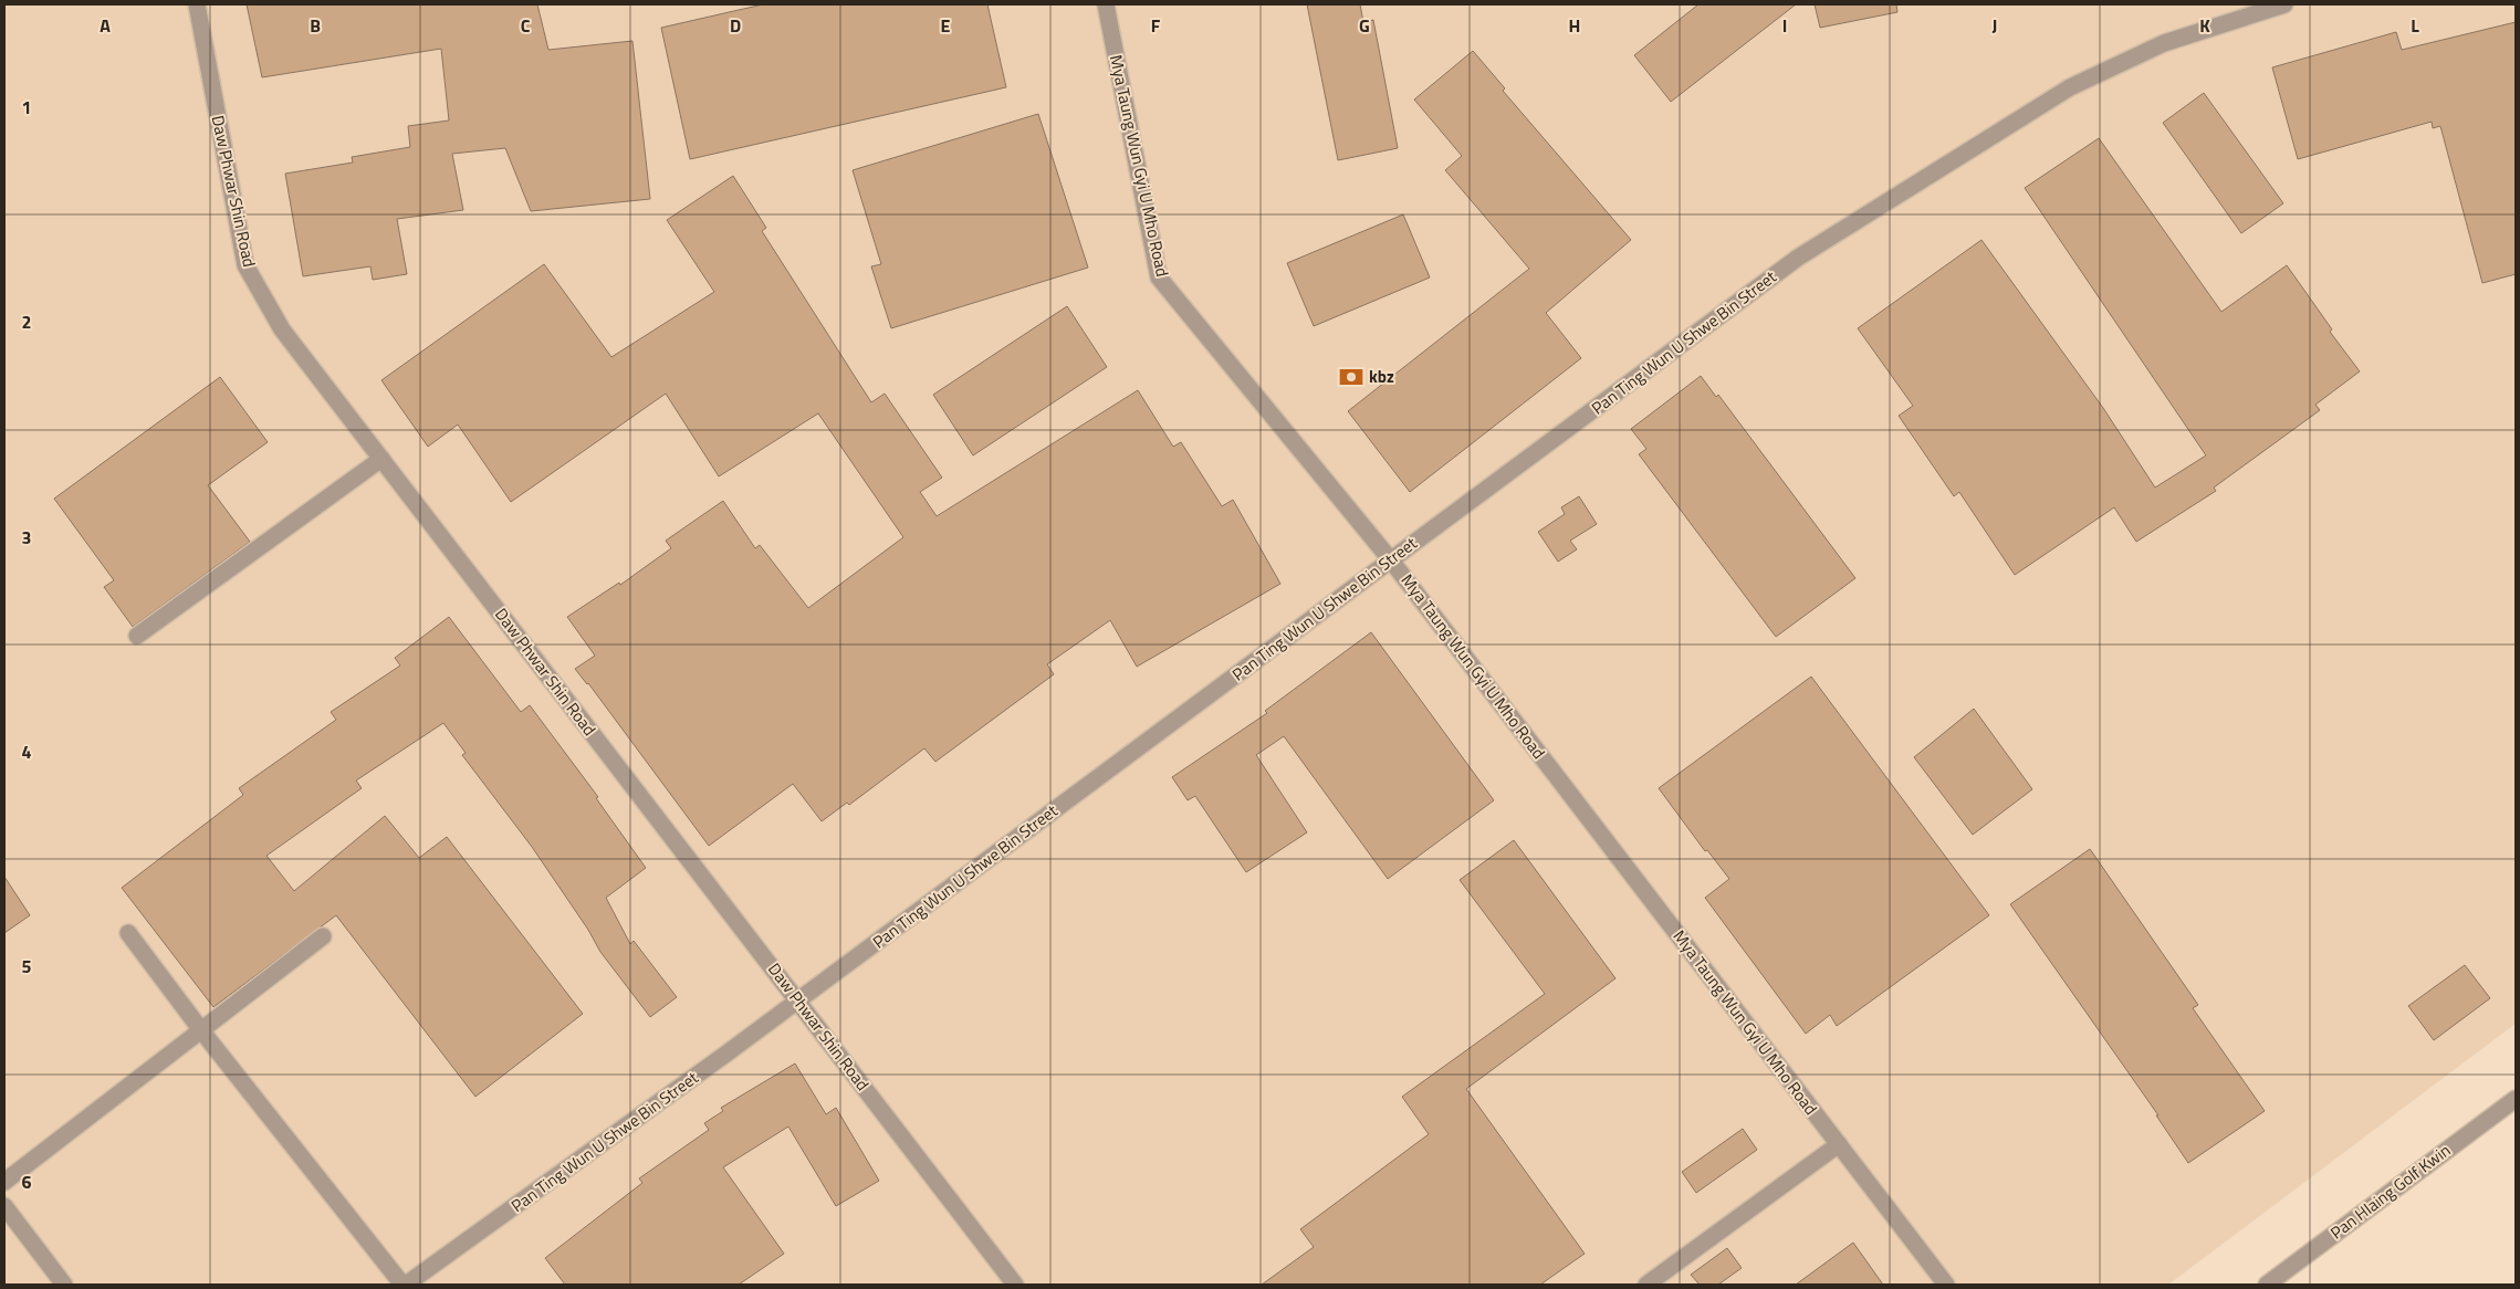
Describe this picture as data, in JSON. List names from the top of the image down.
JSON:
{
  "streets": {
    "street": [
      "Mya Taung Wun Gyi U Mho Road",
      "Daw Phwar Shin Road",
      "Pan Ting Wun U Shwe Bin Street",
      "Pan Hlaing Golf Kwin"
    ]
  },
  "crossings": [
    ["Mya Taung Wun Gyi U Mho Road", "Pan Ting Wun U Shwe Bin Street"],
    ["Daw Phwar Shin Road", "Pan Ting Wun U Shwe Bin Street"]
  ],
  "places": {
    "bank": ["kbz"]
  },
  "grid": {
    "columns": [
      "A",
      "B",
      "C",
      "D",
      "E",
      "F",
      "G",
      "H",
      "I",
      "J",
      "K",
      "L"
    ],
    "rows": [
      "1",
      "2",
      "3",
      "4",
      "5",
      "6"
    ]
  }
}
